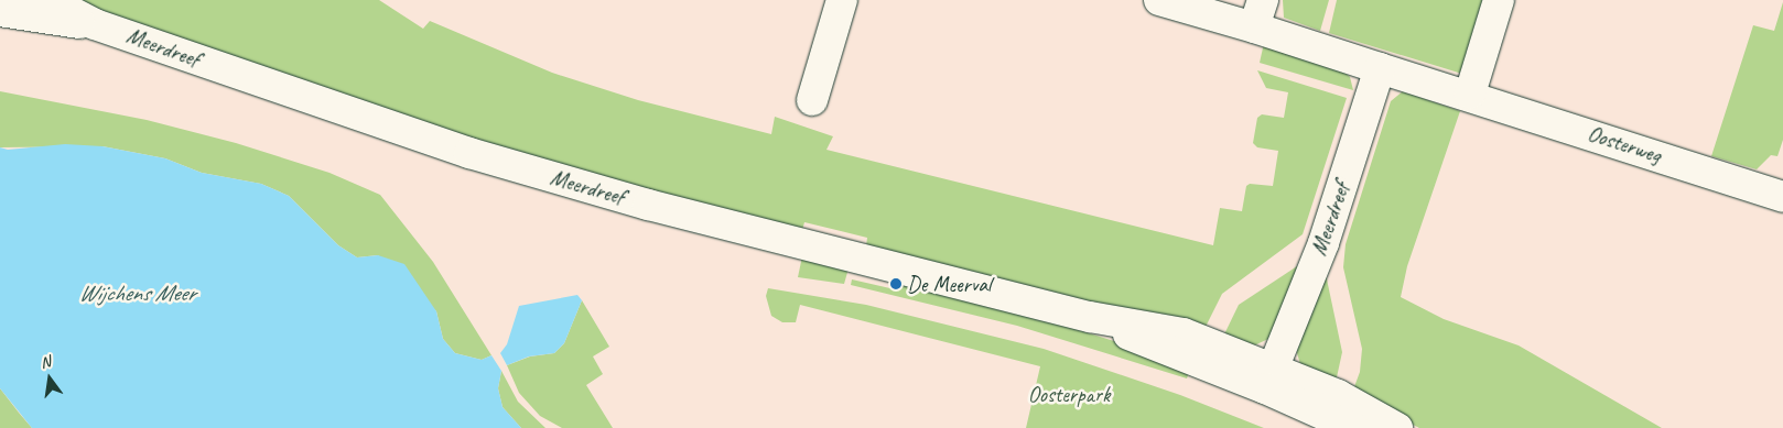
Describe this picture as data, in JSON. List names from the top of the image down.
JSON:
{
  "streets": {
    "street": ["Meerdreef", "Oosterweg"]
  },
  "crossings": [
    ["Meerdreef", "Oosterweg"]
  ],
  "water": ["Wijchens Meer"],
  "parks": ["Oosterpark"],
  "places": ["De Meerval"],
  "north": "top"
}
